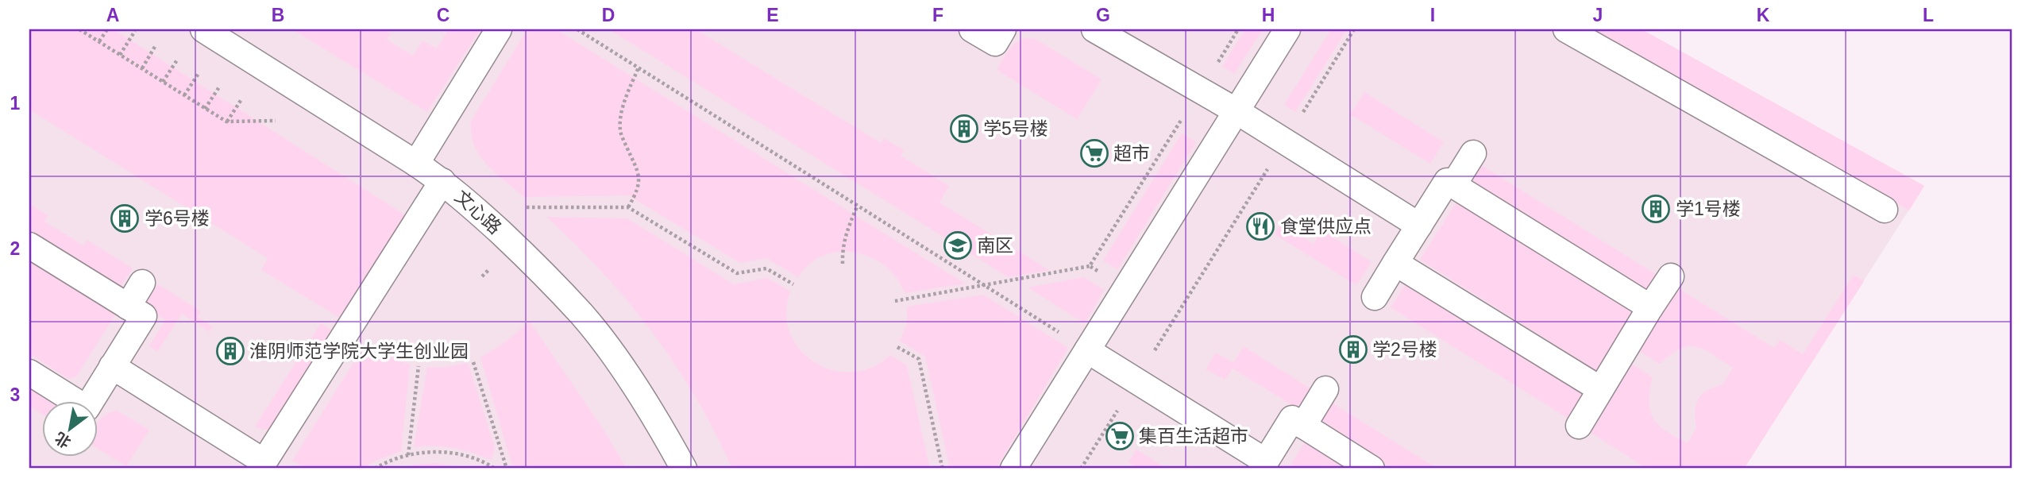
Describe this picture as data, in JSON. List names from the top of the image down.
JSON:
{
  "streets": {
    "lane": ["文心路"]
  },
  "places": {
    "building": [
      "学5号楼",
      "学1号楼",
      "学6号楼",
      "学2号楼",
      "淮阴师范学院大学生创业园"
    ],
    "supermarket": ["超市", "集百生活超市"],
    "restaurant": ["食堂供应点"],
    "school or university": ["南区"]
  },
  "north": "bottom left",
  "grid": {
    "columns": [
      "A",
      "B",
      "C",
      "D",
      "E",
      "F",
      "G",
      "H",
      "I",
      "J",
      "K",
      "L"
    ],
    "rows": ["1", "2", "3"]
  }
}
